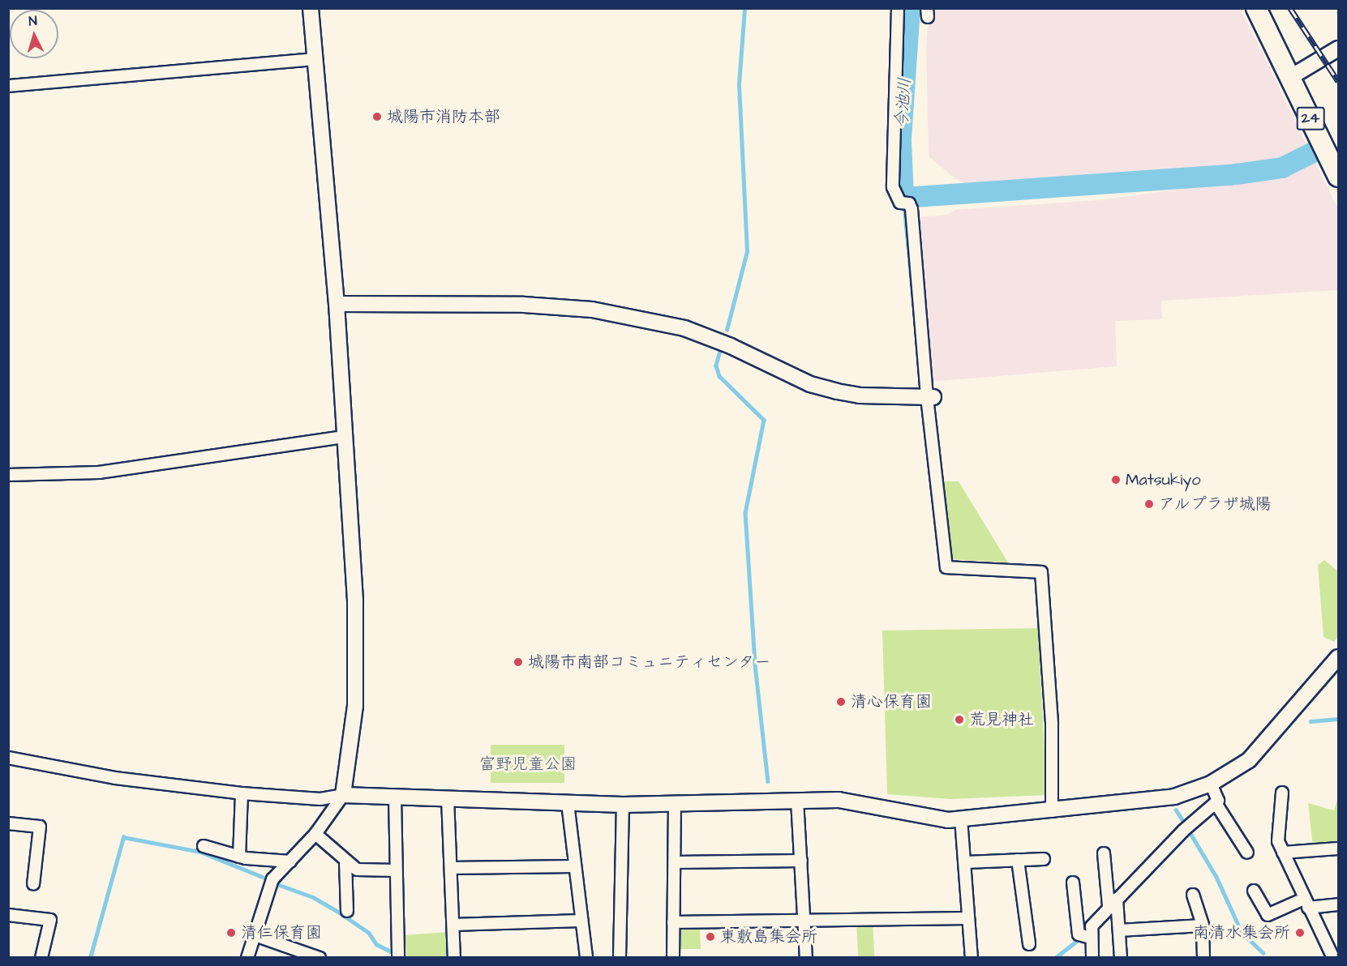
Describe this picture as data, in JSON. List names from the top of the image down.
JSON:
{
  "streets": {
    "highway": ["24"]
  },
  "water": ["今池川"],
  "parks": ["富野児童公園"],
  "places": [
    "城陽市消防本部",
    "Matsukiyo",
    "アルプラザ城陽",
    "城陽市南部コミュニティセンター",
    "清心保育園",
    "荒見神社",
    "清仁保育園",
    "南清水集会所",
    "東敷島集会所"
  ],
  "north": "top"
}
